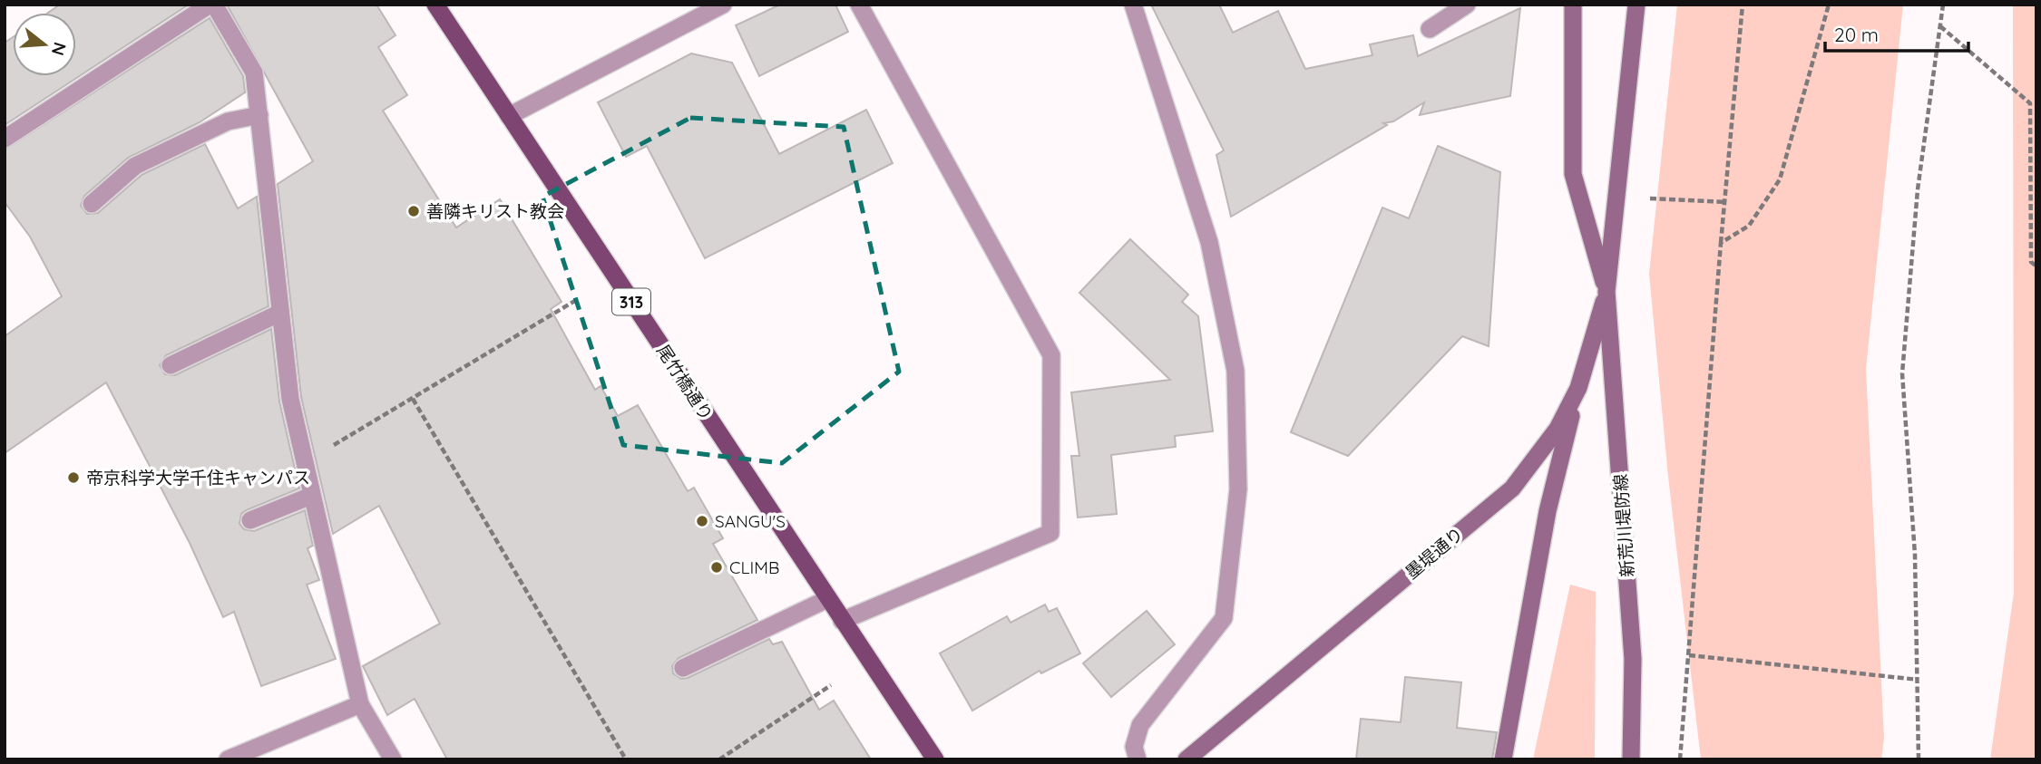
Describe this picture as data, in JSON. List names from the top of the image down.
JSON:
{
  "streets": {
    "main road": [
      "313",
      "尾竹橋通り",
      "新荒川堤防線",
      "墨堤通り"
    ]
  },
  "crossings": [
    ["新荒川堤防線", "墨堤通り"]
  ],
  "places": [
    "善隣キリスト教会",
    "帝京科学大学千住キャンパス",
    "SANGU'S",
    "CLIMB"
  ],
  "scale_bar": "20 m",
  "north": "right"
}
